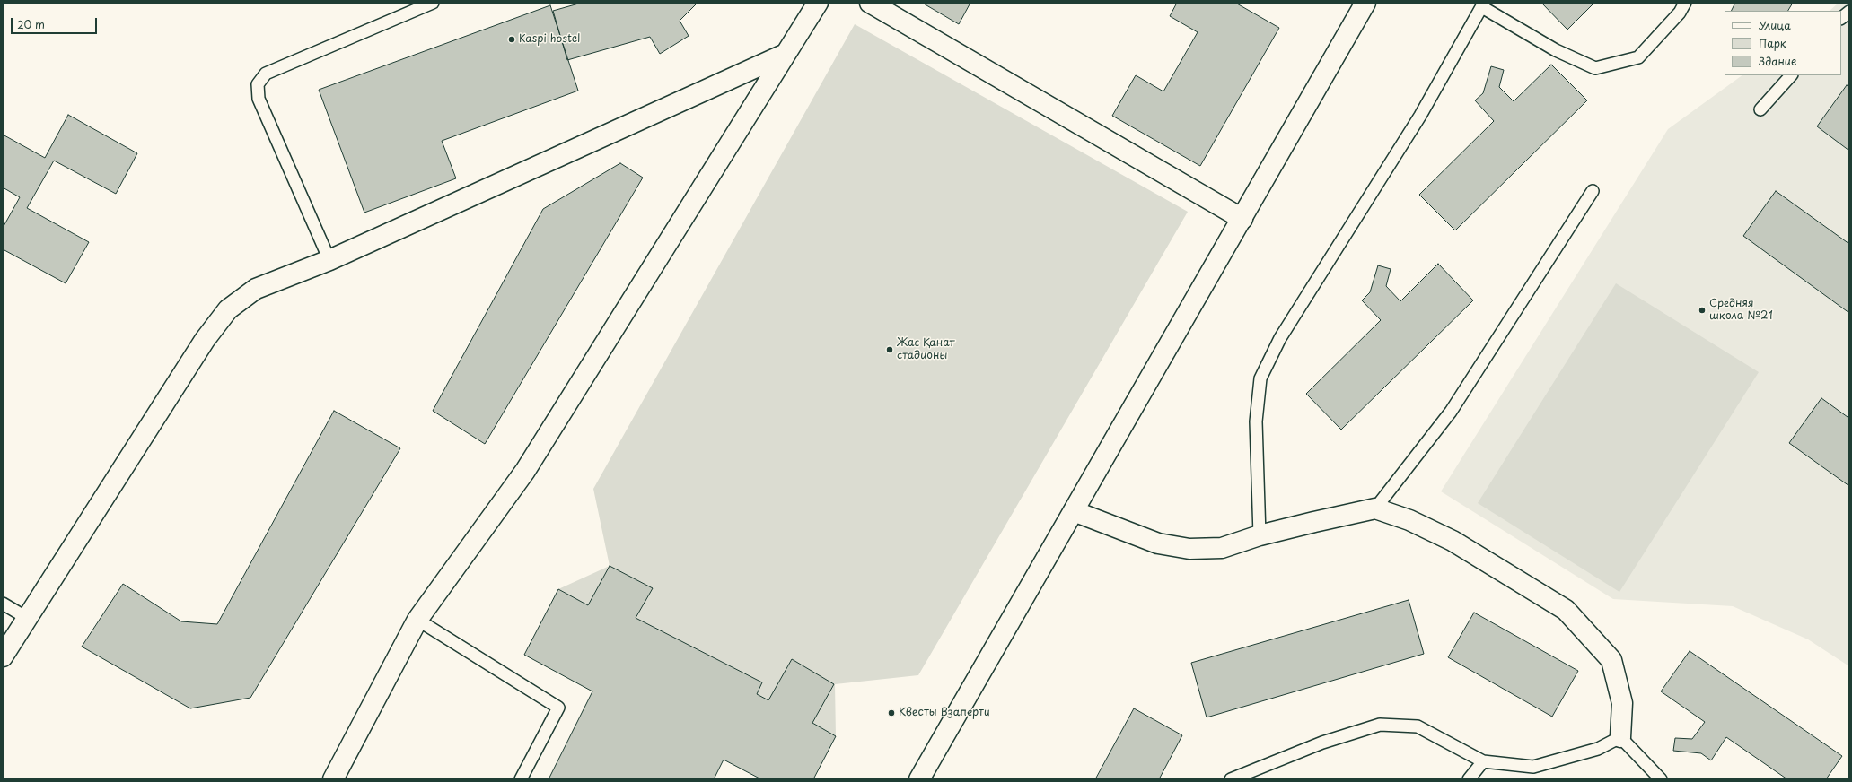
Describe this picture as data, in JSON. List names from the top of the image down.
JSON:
{
  "places": [
    "Kaspi hostel",
    "Средняя школа №21",
    "Жас Қанат стадионы",
    "Квесты Взаперти"
  ],
  "legend": ["Улица", "Парк", "Здание"],
  "scale_bar": "20 m"
}
